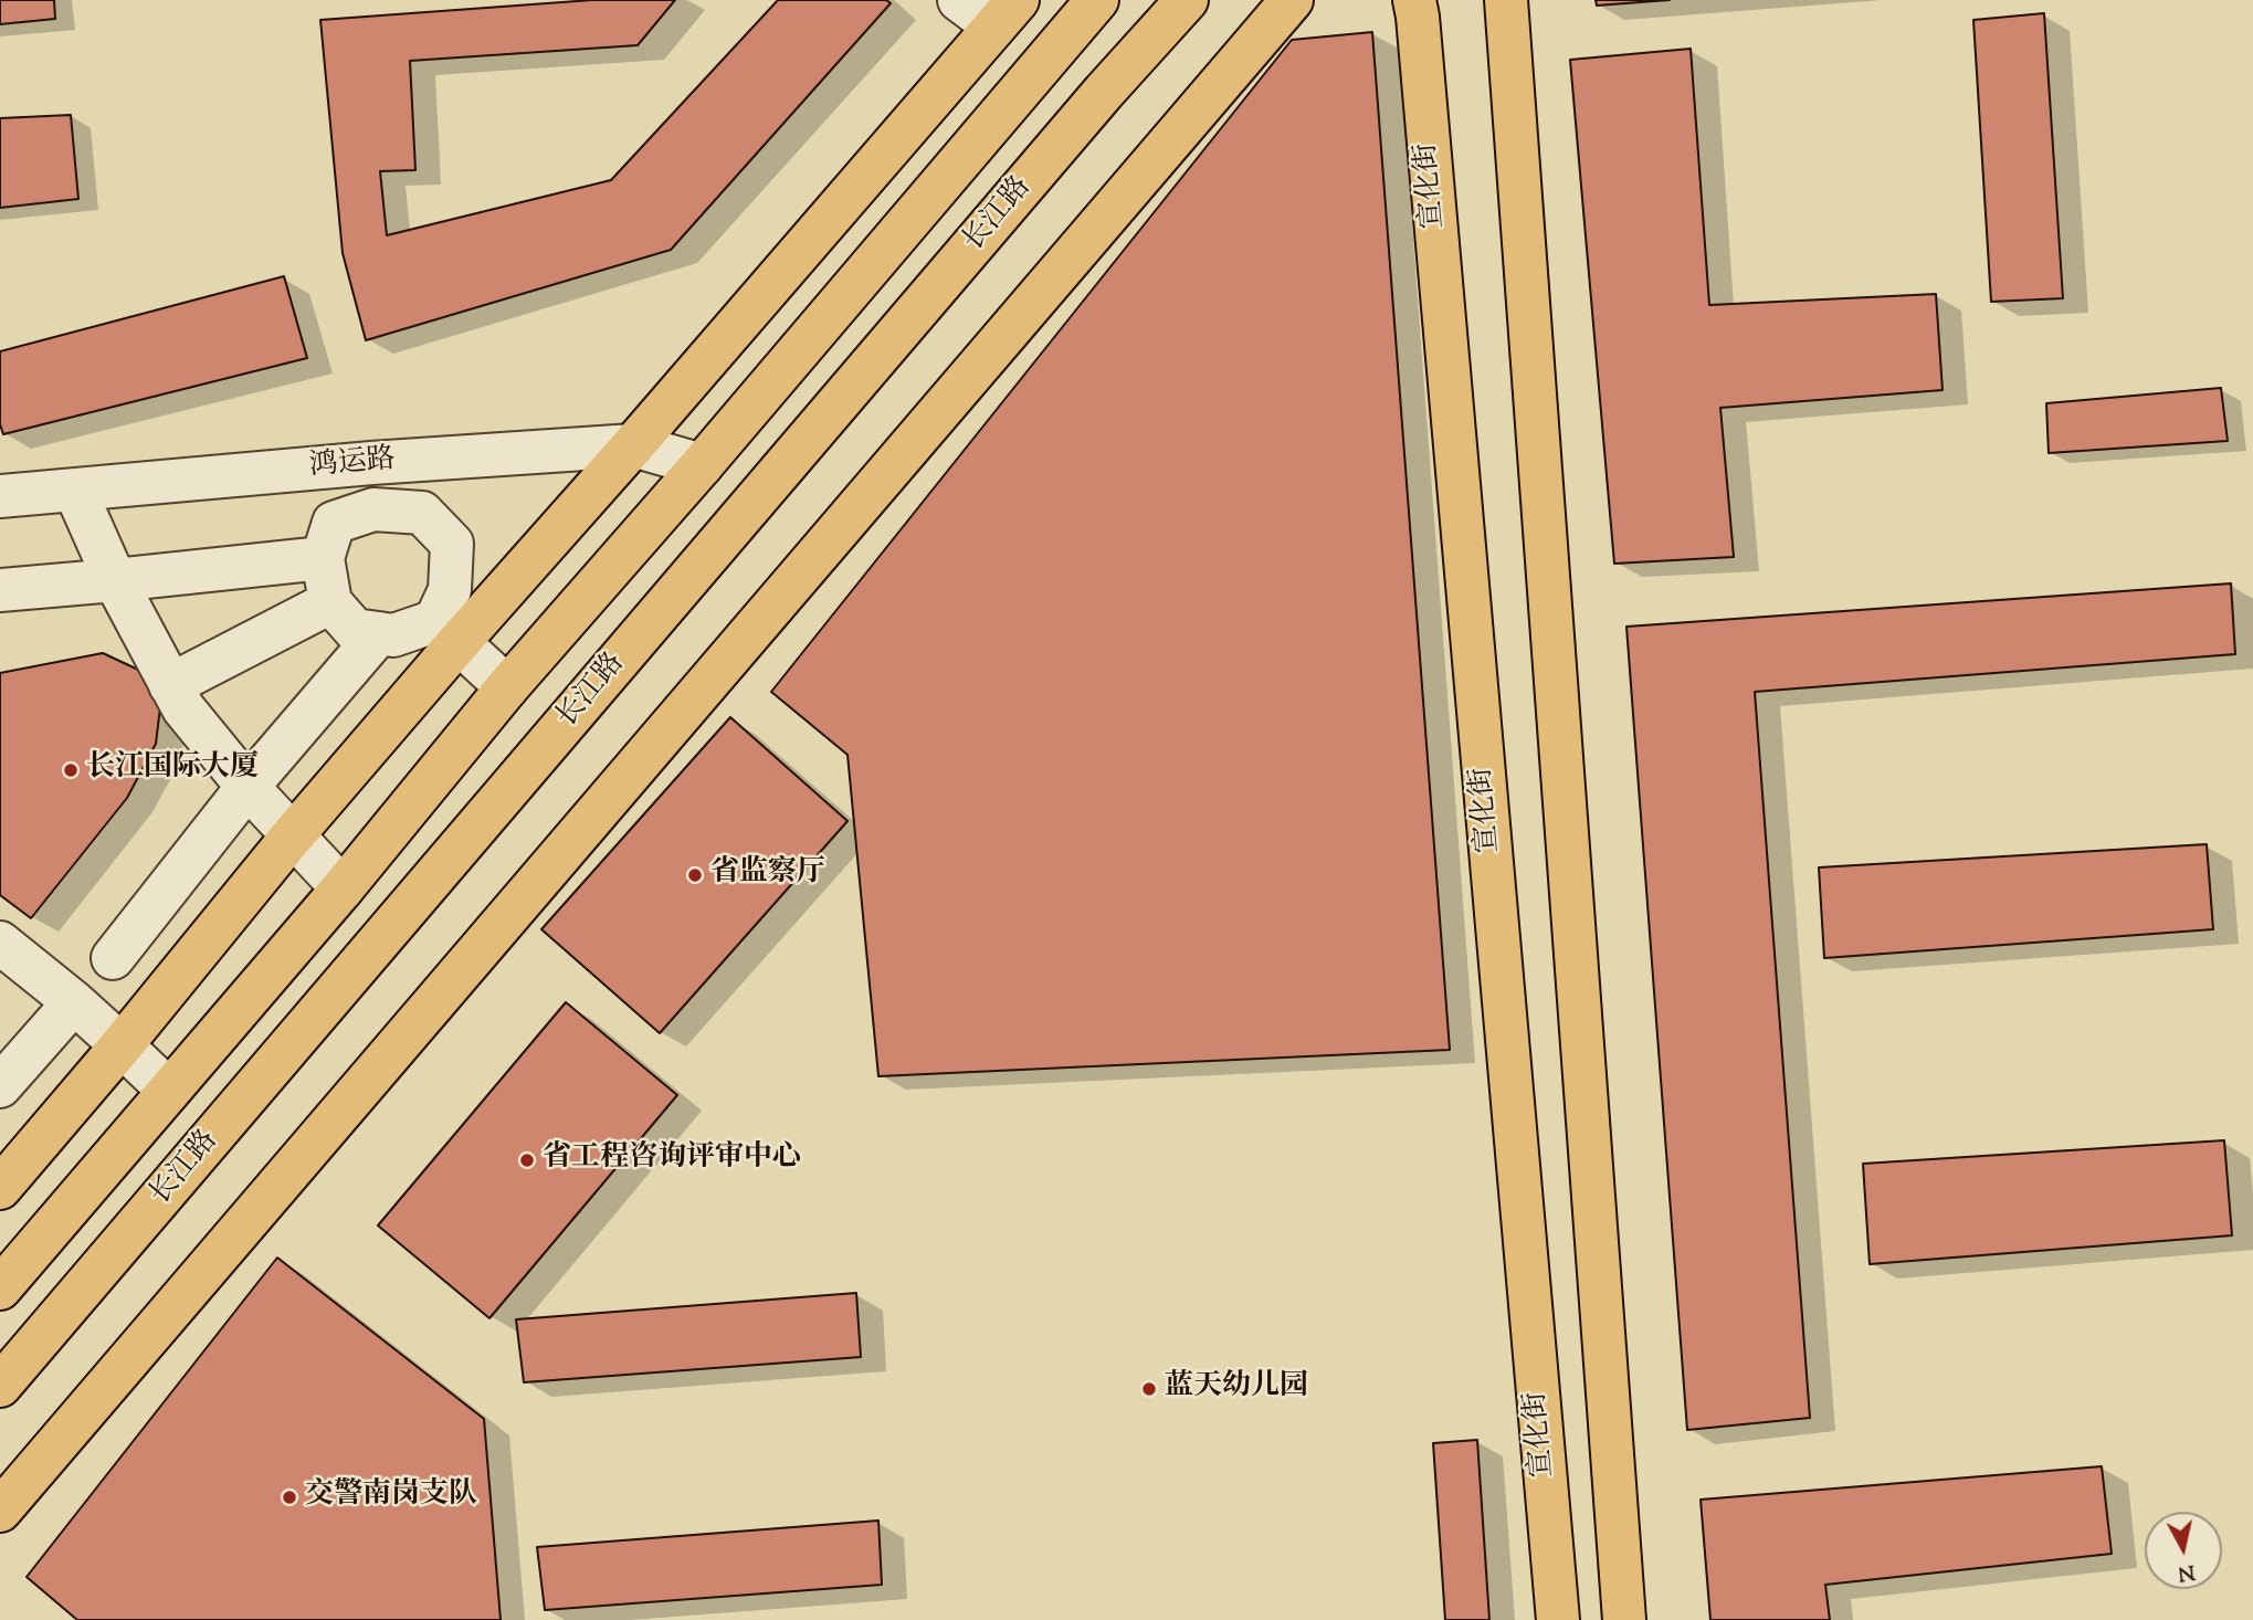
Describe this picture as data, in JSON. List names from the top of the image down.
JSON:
{
  "streets": {
    "main road": ["宣化街", "长江路"],
    "street": ["鸿运路"]
  },
  "places": [
    "长江国际大厦",
    "省监察厅",
    "省工程咨询评审中心",
    "蓝天幼儿园",
    "交警南岗支队"
  ],
  "north": "bottom"
}
